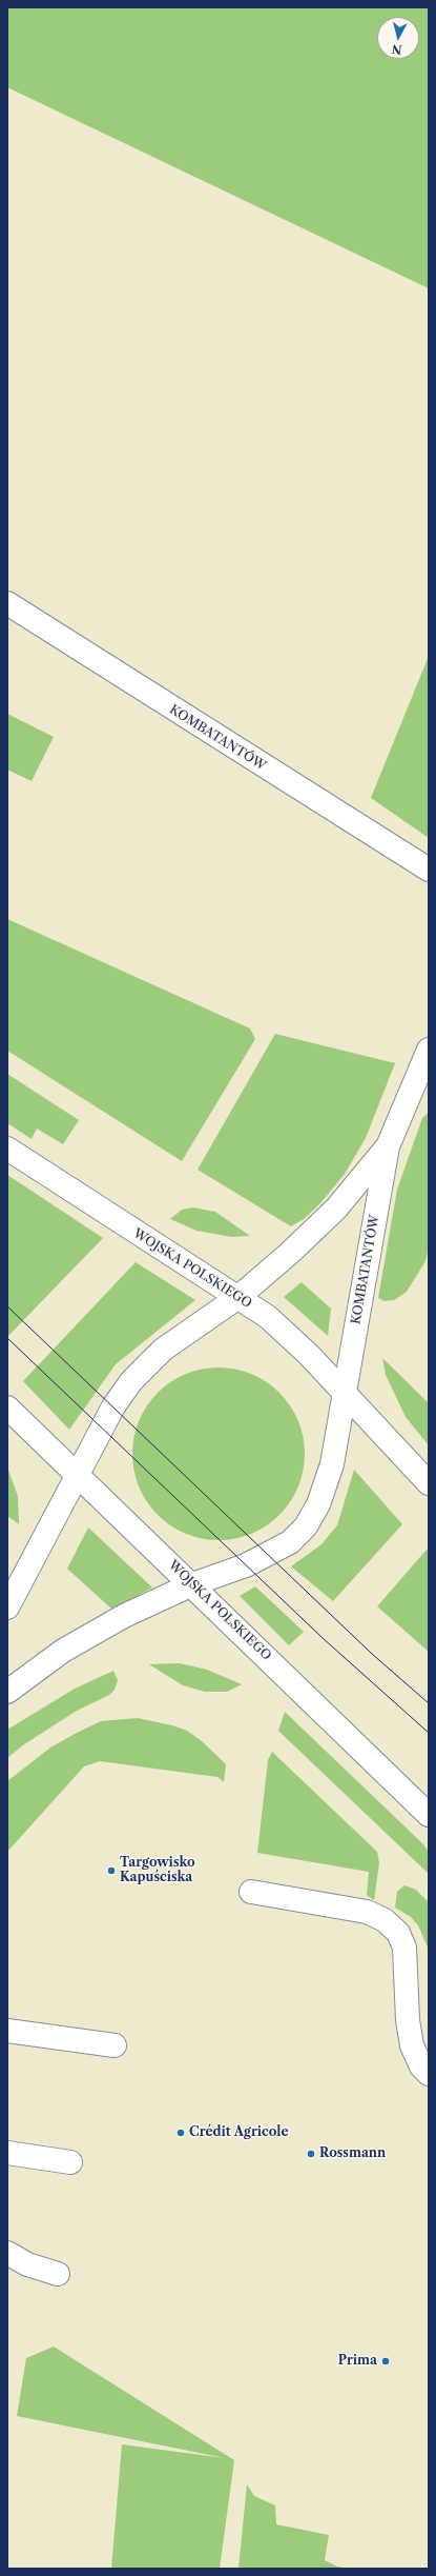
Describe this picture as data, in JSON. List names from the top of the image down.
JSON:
{
  "streets": {
    "street": ["KOMBATANTÓW", "WOJSKA POLSKIEGO"]
  },
  "crossings": [
    ["KOMBATANTÓW", "WOJSKA POLSKIEGO"]
  ],
  "places": [
    "Targowisko Kapuściska",
    "Crédit Agricole",
    "Rossmann",
    "Prima"
  ],
  "north": "bottom"
}
